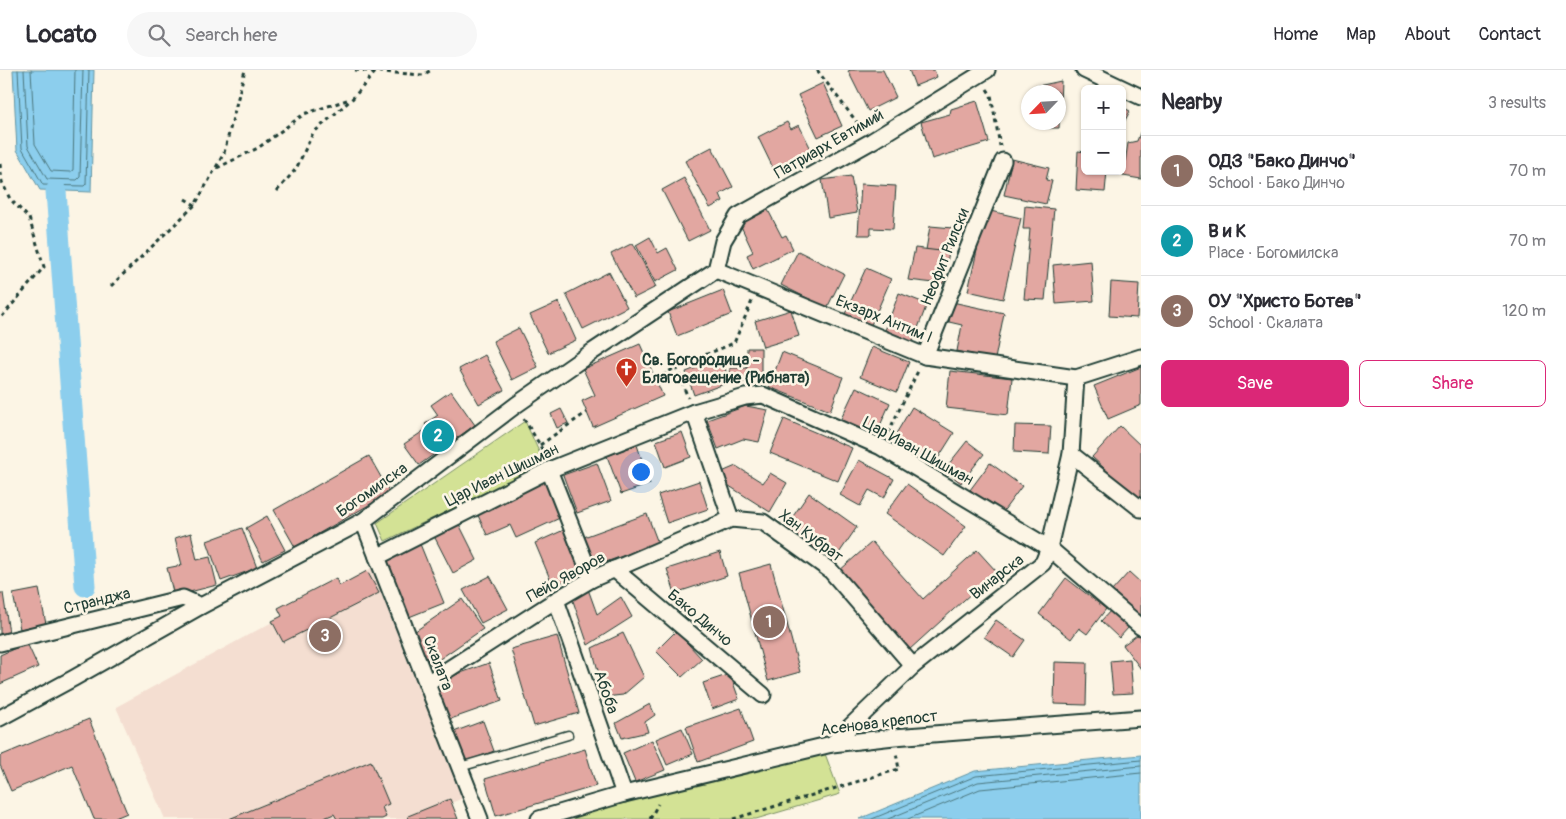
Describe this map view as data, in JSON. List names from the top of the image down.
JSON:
{
  "streets": {
    "street": [
      "Патриарх Евтимий",
      "Неофит Рилски",
      "Екзарх Антим I",
      "Цар Иван Шишман",
      "Богомилска",
      "Хан Кубрат",
      "Пейо Яворов",
      "Винарска",
      "Странджа",
      "Бако Динчо",
      "Скалата",
      "Абоба",
      "Асенова крепост"
    ]
  },
  "crossings": [
    ["Патриарх Евтимий", "Екзарх Антим I"],
    ["Патриарх Евтимий", "Богомилска"],
    ["Неофит Рилски", "Екзарх Антим I"],
    ["Екзарх Антим I", "Богомилска"],
    ["Екзарх Антим I", "Винарска"],
    ["Цар Иван Шишман", "Винарска"],
    ["Цар Иван Шишман", "Скалата"],
    ["Богомилска", "Странджа"],
    ["Богомилска", "Скалата"],
    ["Хан Кубрат", "Пейо Яворов"],
    ["Хан Кубрат", "Винарска"],
    ["Пейо Яворов", "Бако Динчо"],
    ["Пейо Яворов", "Скалата"],
    ["Пейо Яворов", "Абоба"],
    ["Винарска", "Асенова крепост"],
    ["Абоба", "Асенова крепост"]
  ],
  "places": {
    "church": ["Св. Богородица - Благовещение (Рибната)"]
  },
  "north": "bottom left",
  "page": {
    "header": "Locato",
    "search": "Search here",
    "nav": [
      "Home",
      "Map",
      "About",
      "Contact"
    ],
    "heading": ["Nearby", "3 results"],
    "map_buttons": ["+", "−"],
    "list": [
      {
        "mark": "1",
        "name": "ОДЗ \"Бако Динчо\"",
        "note": "School · Бако Динчо",
        "value": "70 m"
      },
      {
        "mark": "2",
        "name": "В и К",
        "note": "Place · Богомилска",
        "value": "70 m"
      },
      {
        "mark": "3",
        "name": "ОУ \"Христо Ботев\"",
        "note": "School · Скалата",
        "value": "120 m"
      }
    ],
    "buttons": ["Save", "Share"],
    "pins": ["2", "1", "3"]
  }
}
